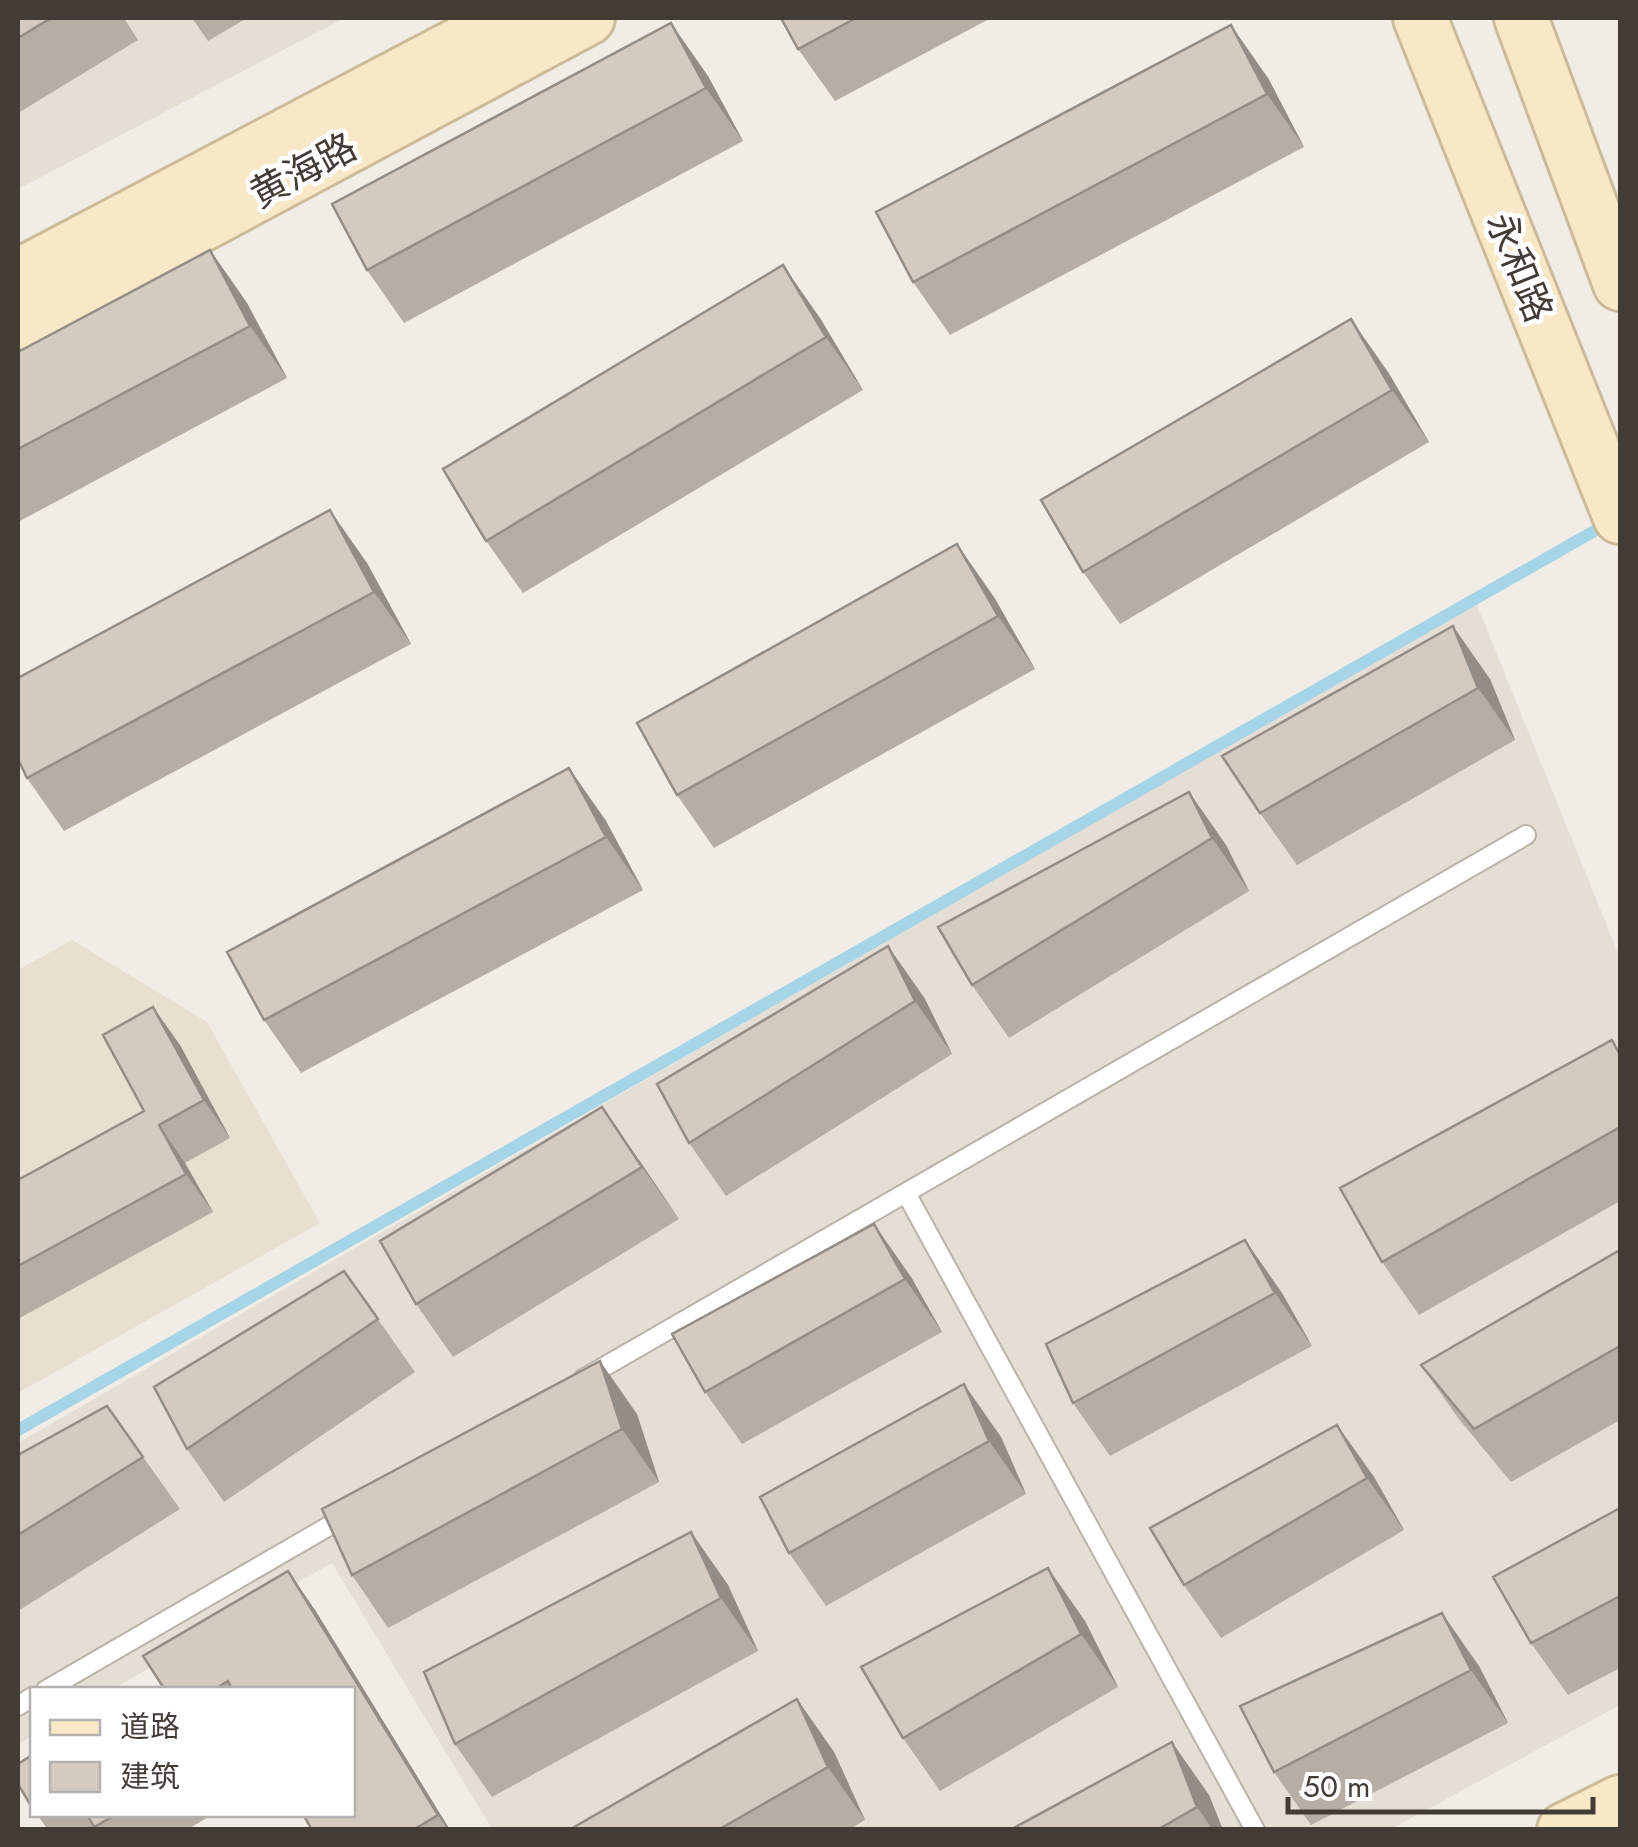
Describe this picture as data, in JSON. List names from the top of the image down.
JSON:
{
  "streets": {
    "main road": ["黄海路", "永和路"]
  },
  "legend": ["道路", "建筑"],
  "scale_bar": "50 m"
}
